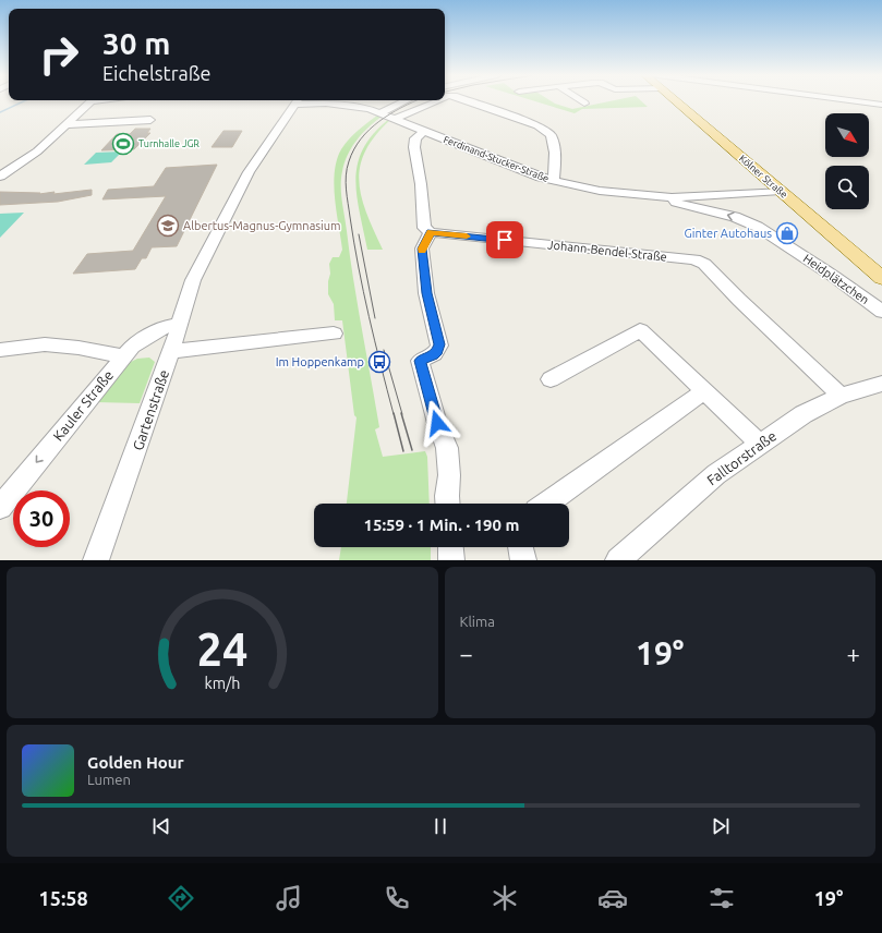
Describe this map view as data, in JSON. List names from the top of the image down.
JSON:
{
  "streets": {
    "main road": ["Kölner Straße"],
    "street": [
      "Ferdinand-Stucker-Straße",
      "Johann-Bendel-Straße",
      "Heidplätzchen",
      "Kauler Straße",
      "Gartenstraße",
      "Falltorstraße"
    ]
  },
  "crossings": [
    ["Ferdinand-Stucker-Straße", "Kölner Straße"],
    ["Ferdinand-Stucker-Straße", "Heidplätzchen"],
    ["Johann-Bendel-Straße", "Falltorstraße"],
    ["Kauler Straße", "Gartenstraße"]
  ],
  "one_way": ["Heidplätzchen", "Kauler Straße"],
  "places": {
    "sports": ["Turnhalle JGR"],
    "school or university": ["Albertus-Magnus-Gymnasium"],
    "shop": ["Ginter Autohaus"],
    "bus stop": ["Im Hoppenkamp"]
  },
  "north": "bottom right",
  "page": {
    "turn": ["30 m", "Eichelstraße"],
    "limit": "30",
    "trip": "15:59 · 1 Min. · 190 m",
    "tile": "Klima",
    "heat": ["−", "19°", "+"],
    "song": ["Golden Hour", "Lumen"],
    "tabs": ["15:58", "19°"],
    "gauge": ["24", "km/h"]
  }
}
